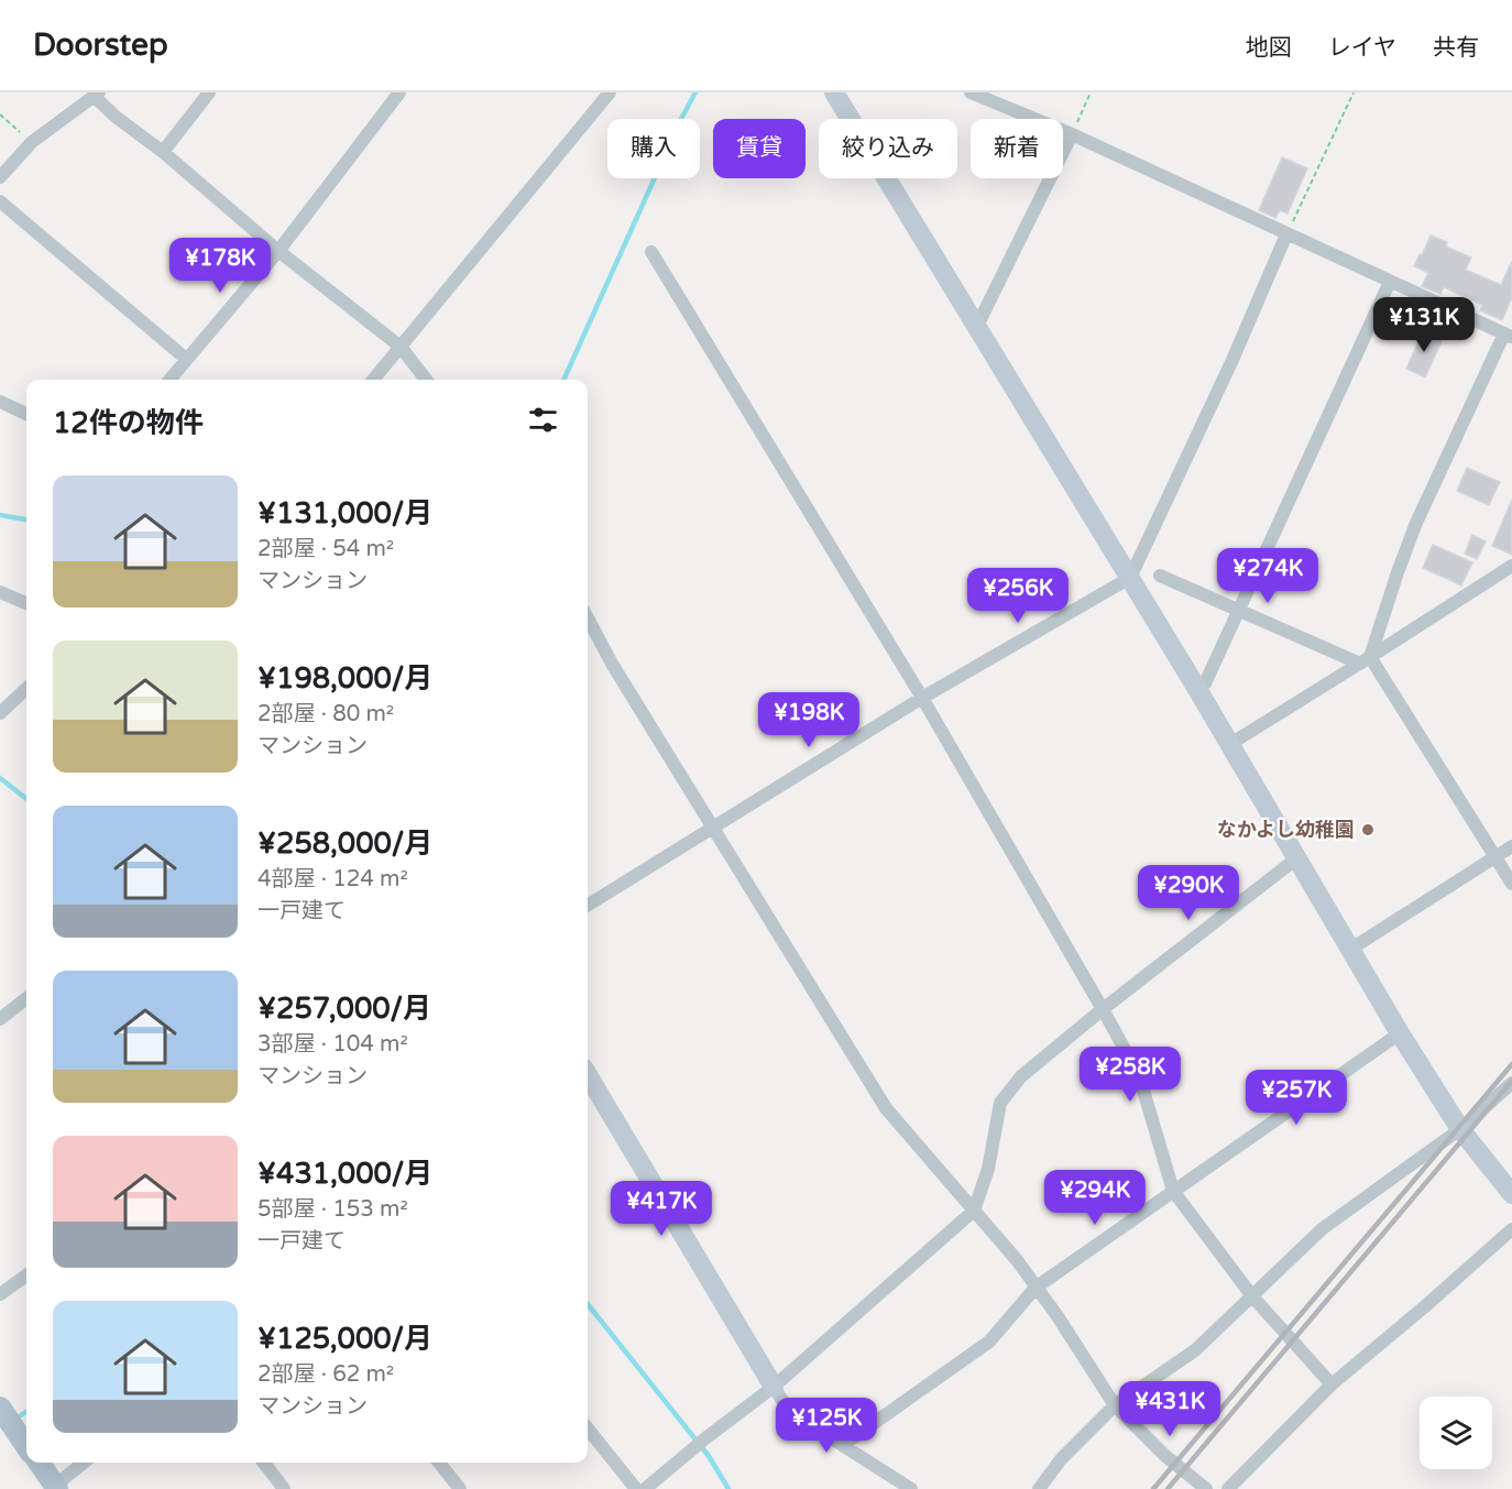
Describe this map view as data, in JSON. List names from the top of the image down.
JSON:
{
  "places": ["なかよし幼稚園"],
  "page": {
    "header": "Doorstep",
    "nav": ["地図", "レイヤ", "共有"],
    "chip": [
      "購入",
      "賃貸",
      "絞り込み",
      "新着"
    ],
    "price": [
      "¥178K",
      "¥131K",
      "¥274K",
      "¥256K",
      "¥198K",
      "¥290K",
      "¥258K",
      "¥257K",
      "¥294K",
      "¥417K",
      "¥431K",
      "¥125K"
    ],
    "heading": "12件の物件",
    "list": [
      {
        "name": "¥131,000/月",
        "note": "2部屋 · 54 m² · マンション"
      },
      {
        "name": "¥198,000/月",
        "note": "2部屋 · 80 m² · マンション"
      },
      {
        "name": "¥258,000/月",
        "note": "4部屋 · 124 m² · 一戸建て"
      },
      {
        "name": "¥257,000/月",
        "note": "3部屋 · 104 m² · マンション"
      },
      {
        "name": "¥431,000/月",
        "note": "5部屋 · 153 m² · 一戸建て"
      },
      {
        "name": "¥125,000/月",
        "note": "2部屋 · 62 m² · マンション"
      }
    ]
  }
}
